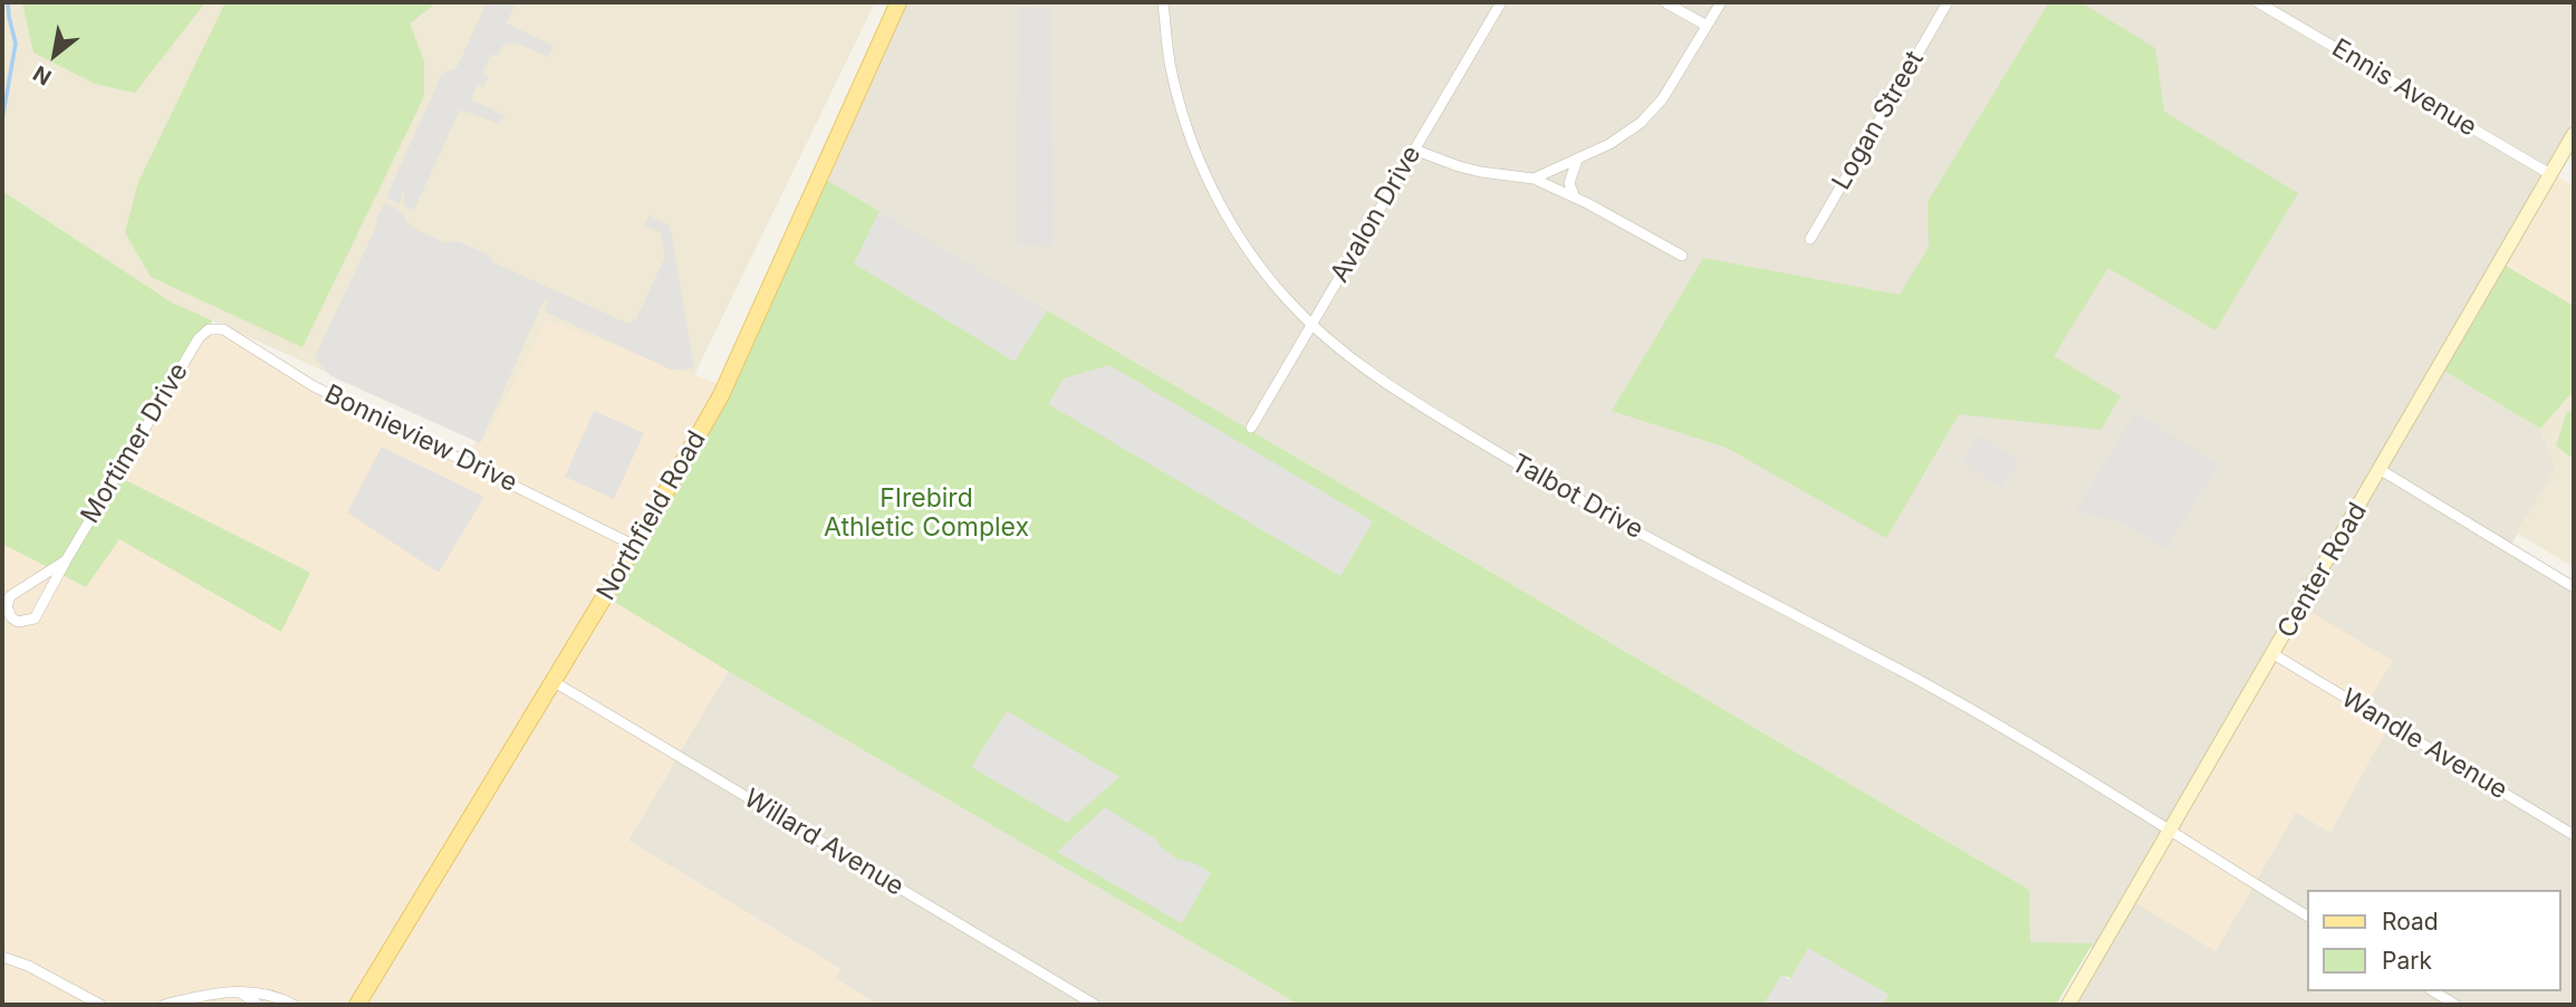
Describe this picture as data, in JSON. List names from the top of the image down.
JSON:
{
  "streets": {
    "main road": ["Northfield Road", "Center Road"],
    "street": [
      "Ennis Avenue",
      "Logan Street",
      "Avalon Drive",
      "Bonnieview Drive",
      "Mortimer Drive",
      "Talbot Drive",
      "Wandle Avenue",
      "Willard Avenue"
    ]
  },
  "crossings": [
    ["Ennis Avenue", "Center Road"],
    ["Avalon Drive", "Talbot Drive"],
    ["Bonnieview Drive", "Mortimer Drive"],
    ["Bonnieview Drive", "Northfield Road"],
    ["Talbot Drive", "Center Road"],
    ["Northfield Road", "Willard Avenue"],
    ["Center Road", "Wandle Avenue"]
  ],
  "parks": ["FIrebird Athletic Complex"],
  "legend": ["Road", "Park"],
  "north": "bottom left"
}
